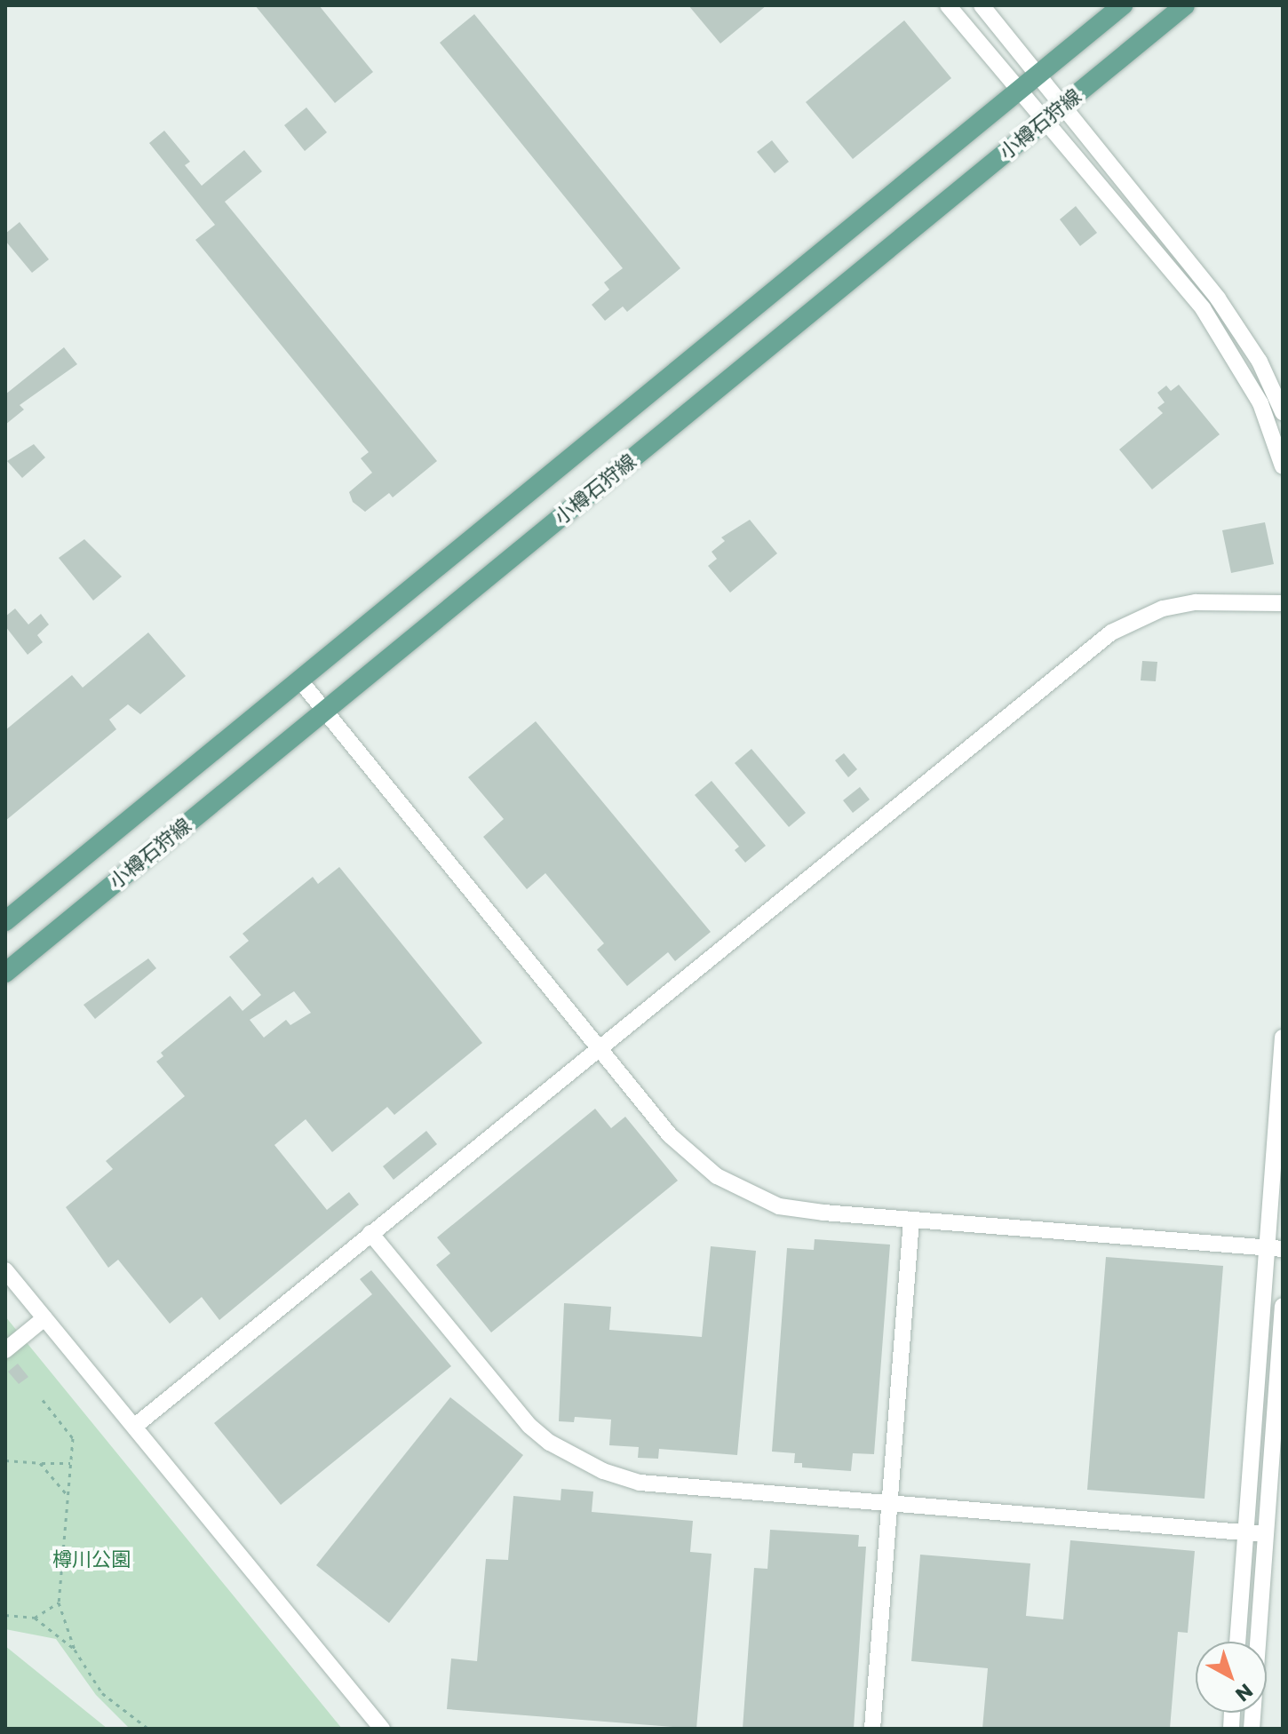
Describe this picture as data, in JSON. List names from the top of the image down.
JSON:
{
  "streets": {
    "main road": ["小樽石狩線"]
  },
  "parks": ["樽川公園"],
  "north": "bottom right"
}
